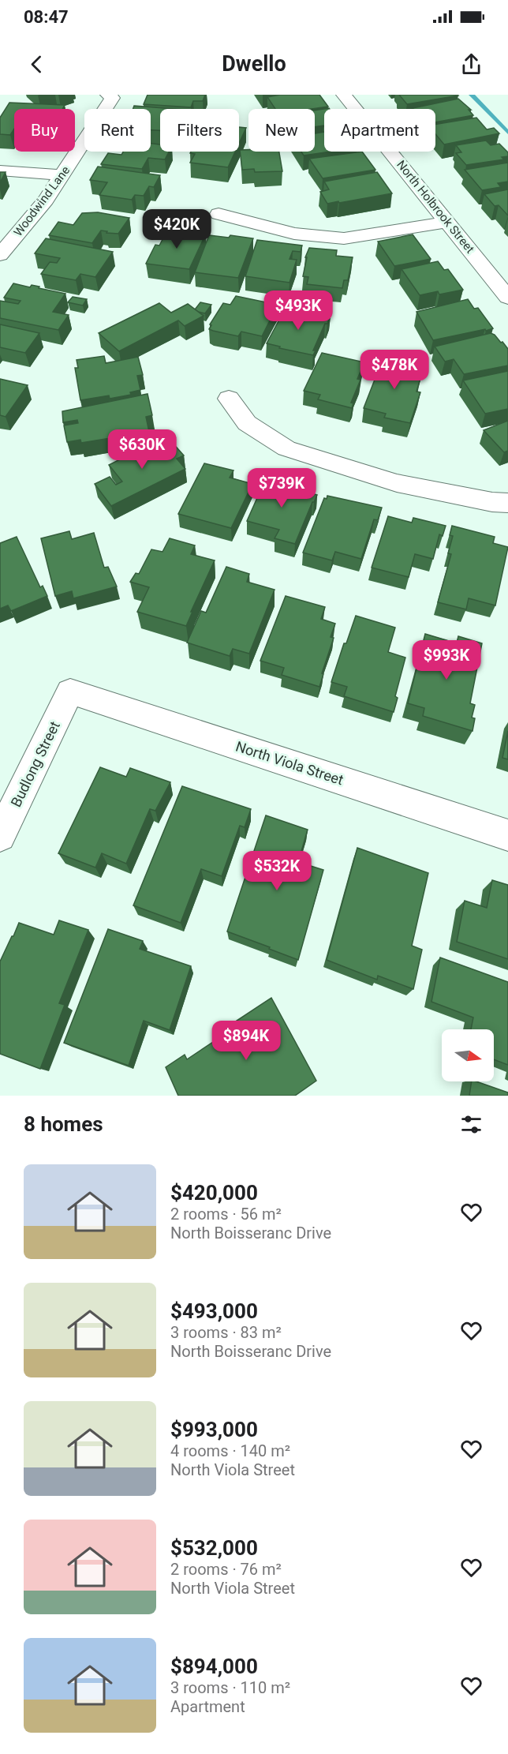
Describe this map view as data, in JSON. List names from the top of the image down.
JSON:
{
  "streets": {
    "street": [
      "Woodwind Lane",
      "North Holbrook Street",
      "North Viola Street",
      "Budlong Street"
    ]
  },
  "crossings": [
    ["North Viola Street", "Budlong Street"]
  ],
  "north": "right",
  "page": {
    "status": "08:47",
    "header": "Dwello",
    "chip": [
      "Buy",
      "Rent",
      "Filters",
      "New",
      "Apartment"
    ],
    "price": [
      "$420K",
      "$493K",
      "$478K",
      "$630K",
      "$739K",
      "$993K",
      "$532K",
      "$894K"
    ],
    "heading": "8 homes",
    "list": [
      {
        "name": "$420,000",
        "note": "2 rooms · 56 m² · North Boisseranc Drive"
      },
      {
        "name": "$493,000",
        "note": "3 rooms · 83 m² · North Boisseranc Drive"
      },
      {
        "name": "$993,000",
        "note": "4 rooms · 140 m² · North Viola Street"
      },
      {
        "name": "$532,000",
        "note": "2 rooms · 76 m² · North Viola Street"
      },
      {
        "name": "$894,000",
        "note": "3 rooms · 110 m² · Apartment"
      }
    ]
  }
}
